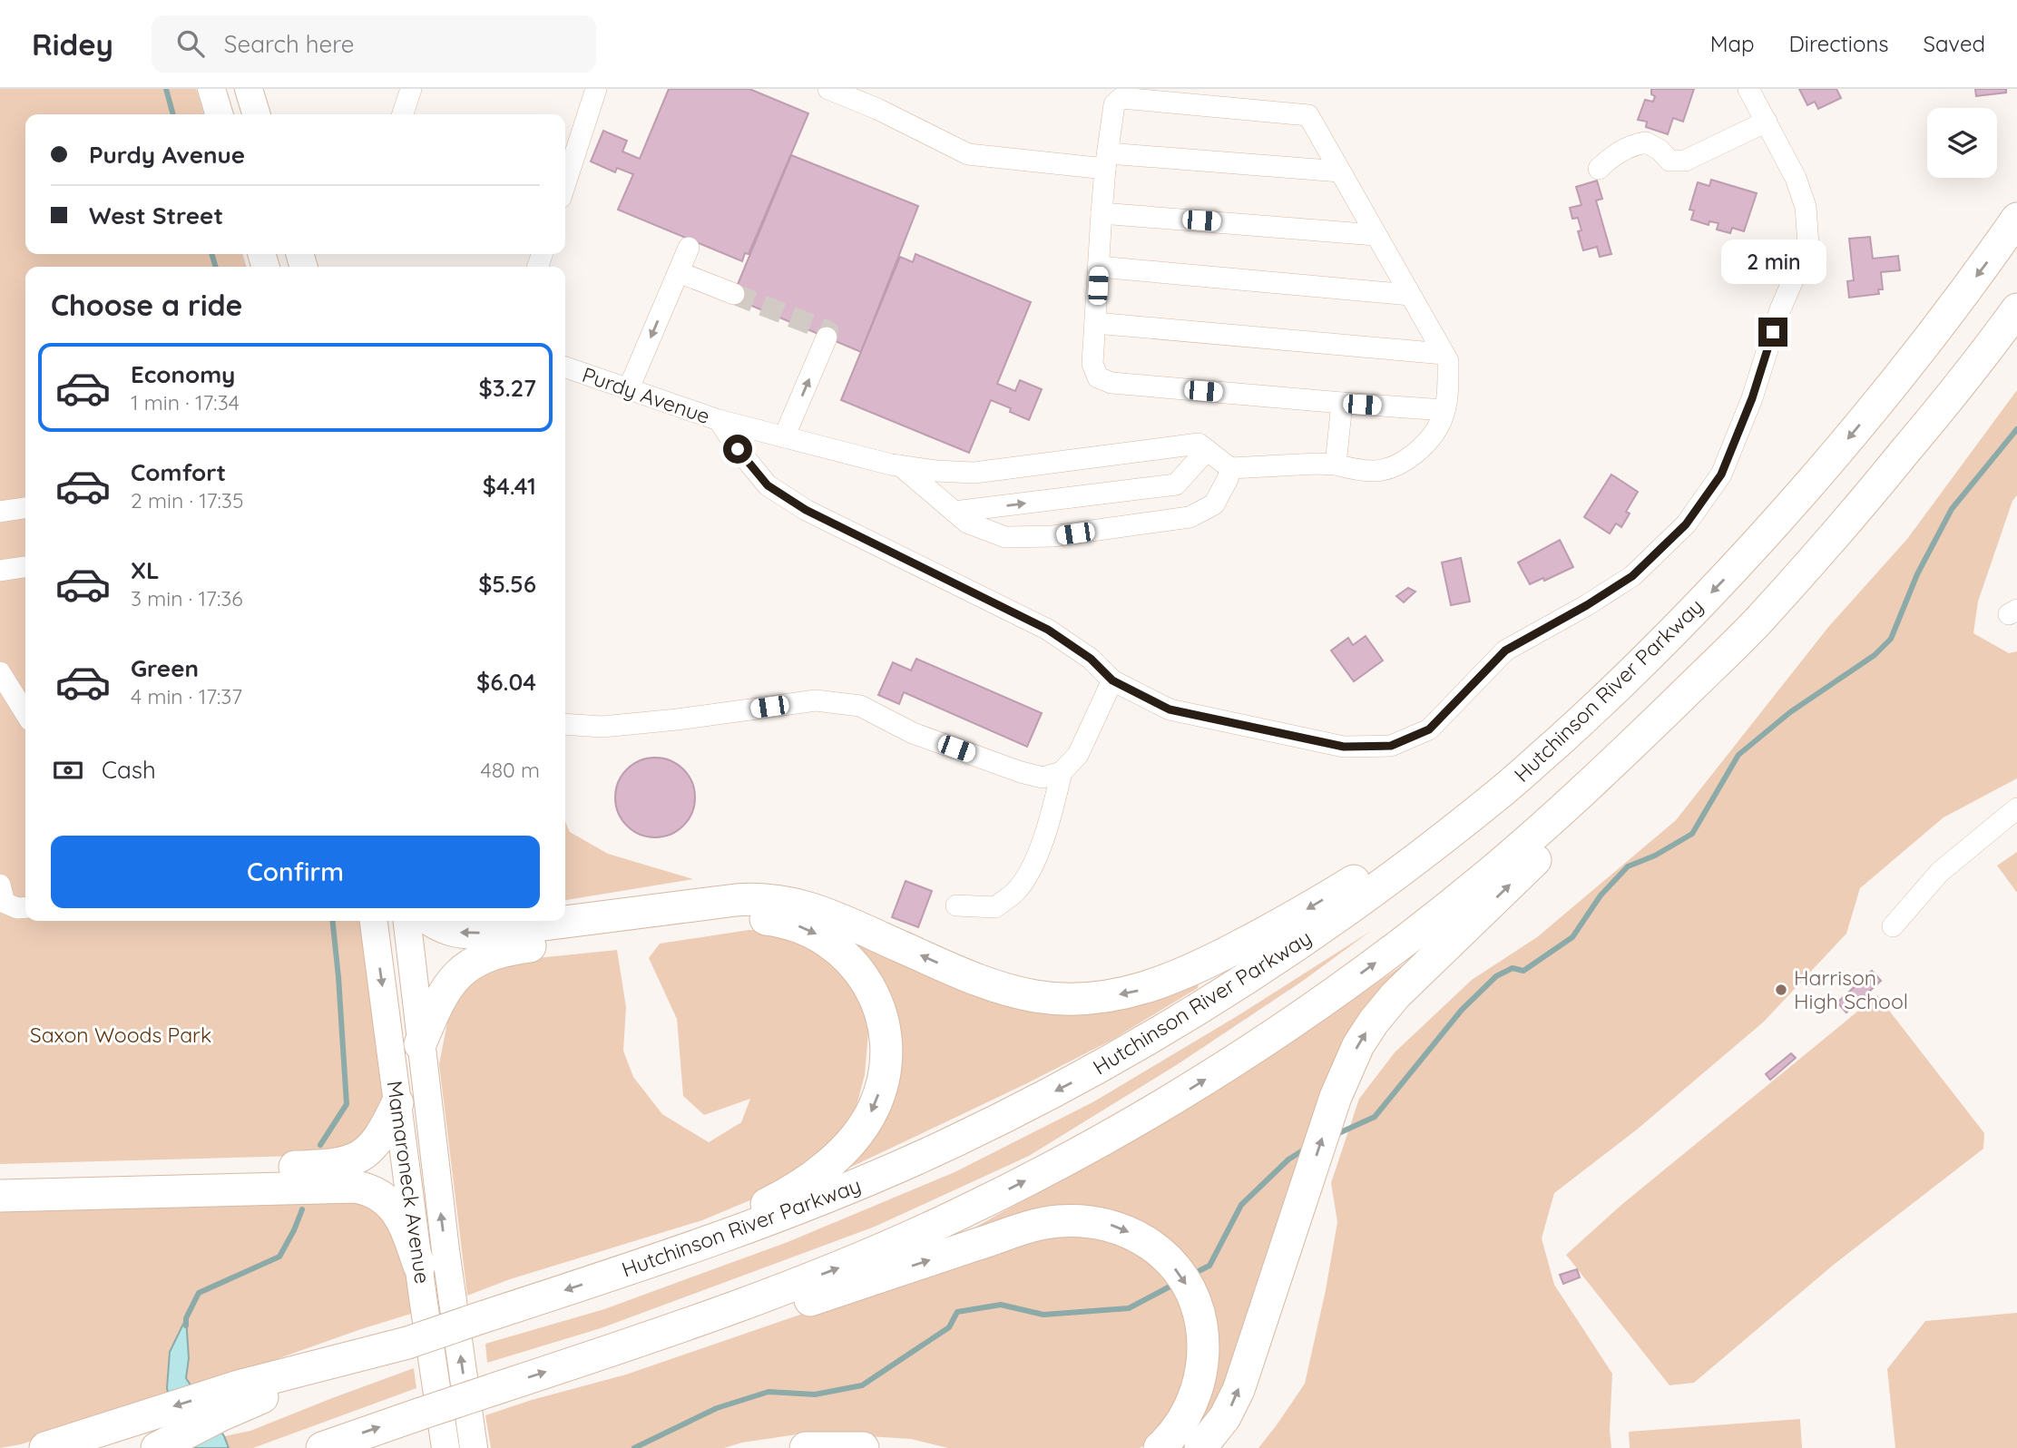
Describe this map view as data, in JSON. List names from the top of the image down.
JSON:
{
  "streets": {
    "highway": ["Hutchinson River Parkway"],
    "main road": ["Mamaroneck Avenue"],
    "street": ["Purdy Avenue"]
  },
  "parks": ["Saxon Woods Park"],
  "places": ["Harrison High School"],
  "page": {
    "header": "Ridey",
    "search": "Search here",
    "nav": ["Map", "Directions", "Saved"],
    "banner": ["Purdy Avenue", "West Street"],
    "bubble": "2 min",
    "heading": "Choose a ride",
    "list": [
      {
        "name": "Economy",
        "note": "1 min · 17:34",
        "value": "$3.27"
      },
      {
        "name": "Comfort",
        "note": "2 min · 17:35",
        "value": "$4.41"
      },
      {
        "name": "XL",
        "note": "3 min · 17:36",
        "value": "$5.56"
      },
      {
        "name": "Green",
        "note": "4 min · 17:37",
        "value": "$6.04"
      }
    ],
    "pay": ["Cash", "480 m"],
    "buttons": "Confirm"
  }
}
